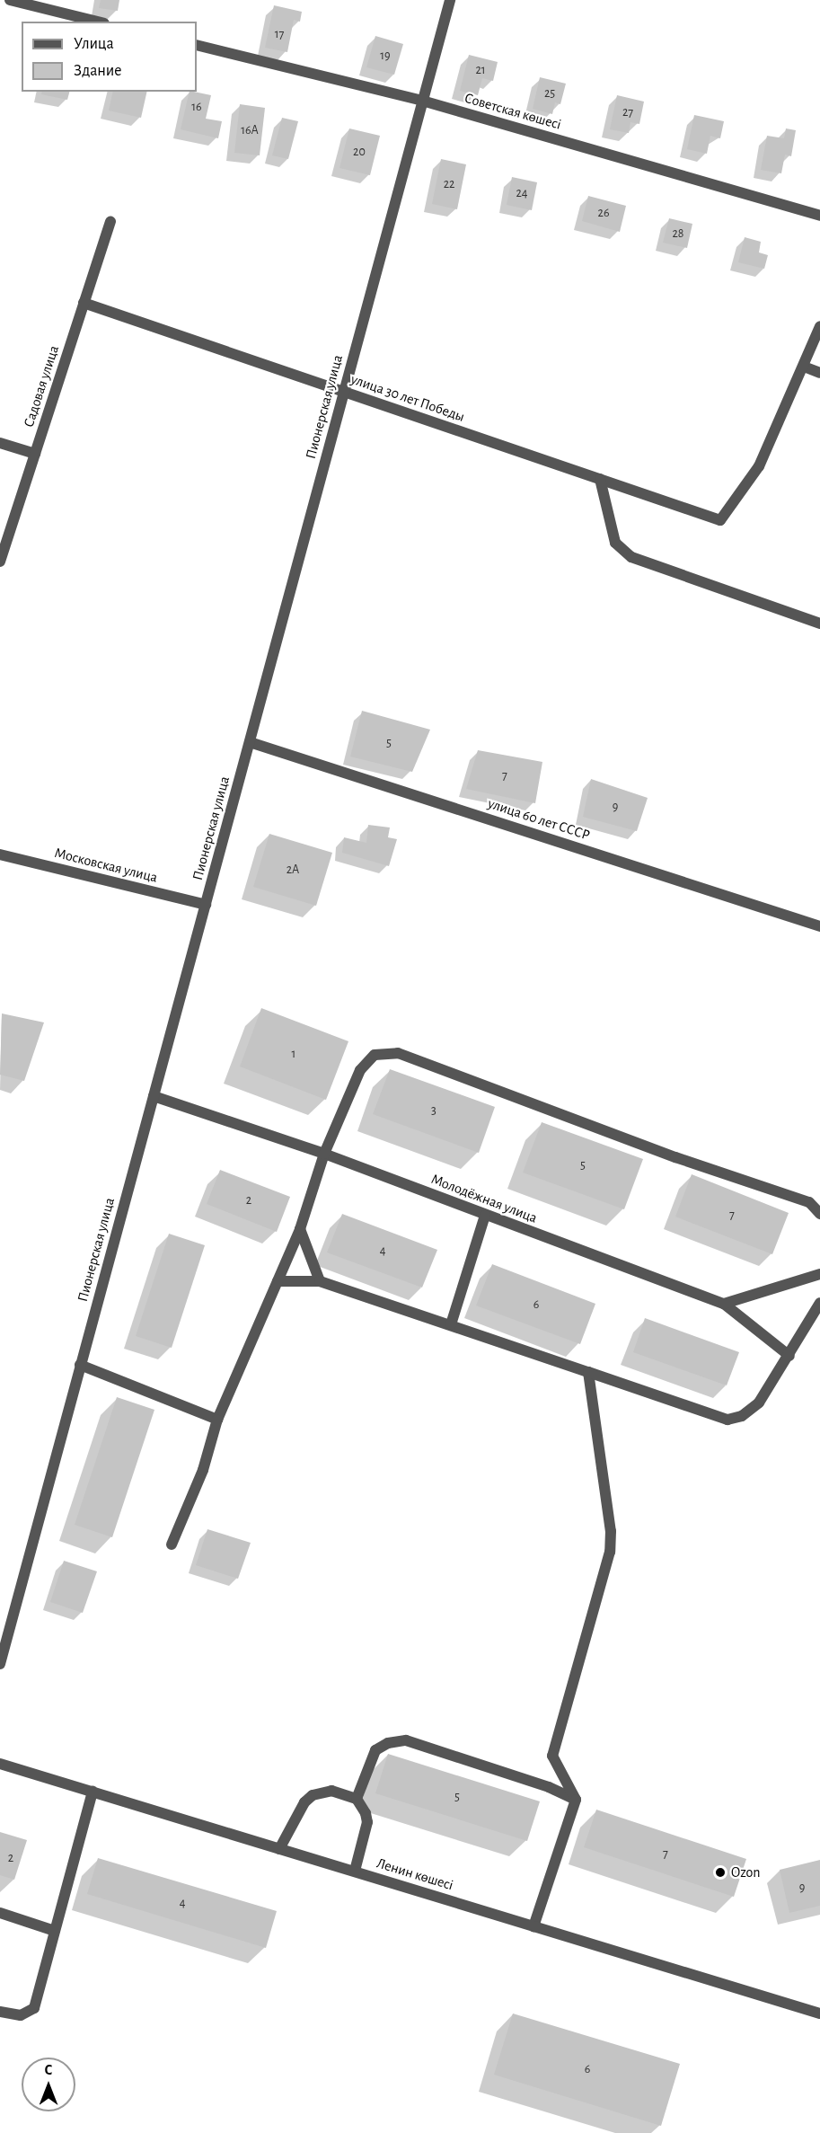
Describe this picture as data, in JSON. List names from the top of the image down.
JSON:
{
  "streets": {
    "street": [
      "Советская көшесі",
      "Садовая улица",
      "улица 30 лет Победы",
      "Пионерская улица",
      "улица 60 лет СССР",
      "Московская улица",
      "Молодёжная улица",
      "Ленин көшесі"
    ]
  },
  "crossings": [
    ["Советская көшесі", "Пионерская улица"],
    ["Садовая улица", "улица 30 лет Победы"],
    ["улица 30 лет Победы", "Пионерская улица"],
    ["Пионерская улица", "улица 60 лет СССР"],
    ["Пионерская улица", "Московская улица"],
    ["Пионерская улица", "Молодёжная улица"]
  ],
  "places": ["Ozon"],
  "house_numbers": [
    "17",
    "19",
    "21",
    "25",
    "16",
    "27",
    "16А",
    "20",
    "22",
    "24",
    "26",
    "28",
    "5",
    "7",
    "9",
    "2А",
    "1",
    "3",
    "5",
    "2",
    "7",
    "4",
    "6",
    "5",
    "7",
    "2",
    "9",
    "4",
    "6"
  ],
  "legend": ["Улица", "Здание"],
  "north": "top"
}
